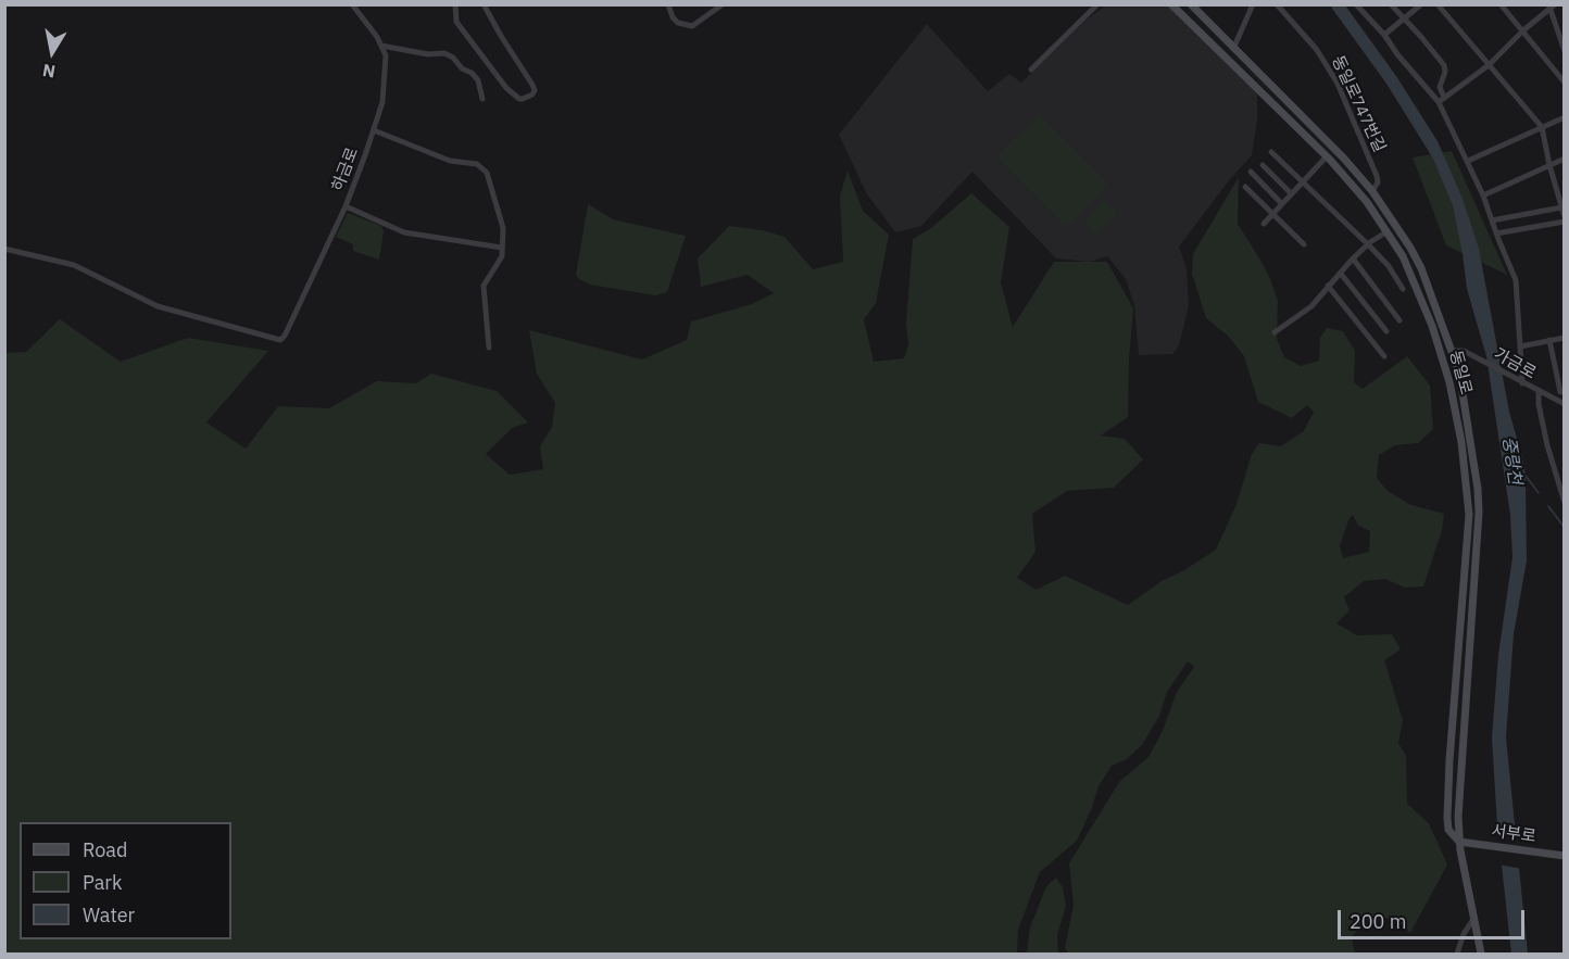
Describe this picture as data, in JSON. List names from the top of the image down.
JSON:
{
  "streets": {
    "street": [
      "동일로747번길",
      "하금로",
      "가금로",
      "동일로",
      "서부로"
    ]
  },
  "crossings": [
    ["동일로747번길", "동일로"],
    ["가금로", "동일로"],
    ["동일로", "서부로"]
  ],
  "water": ["중랑천"],
  "legend": ["Road", "Park", "Water"],
  "scale_bar": "200 m",
  "north": "bottom"
}
